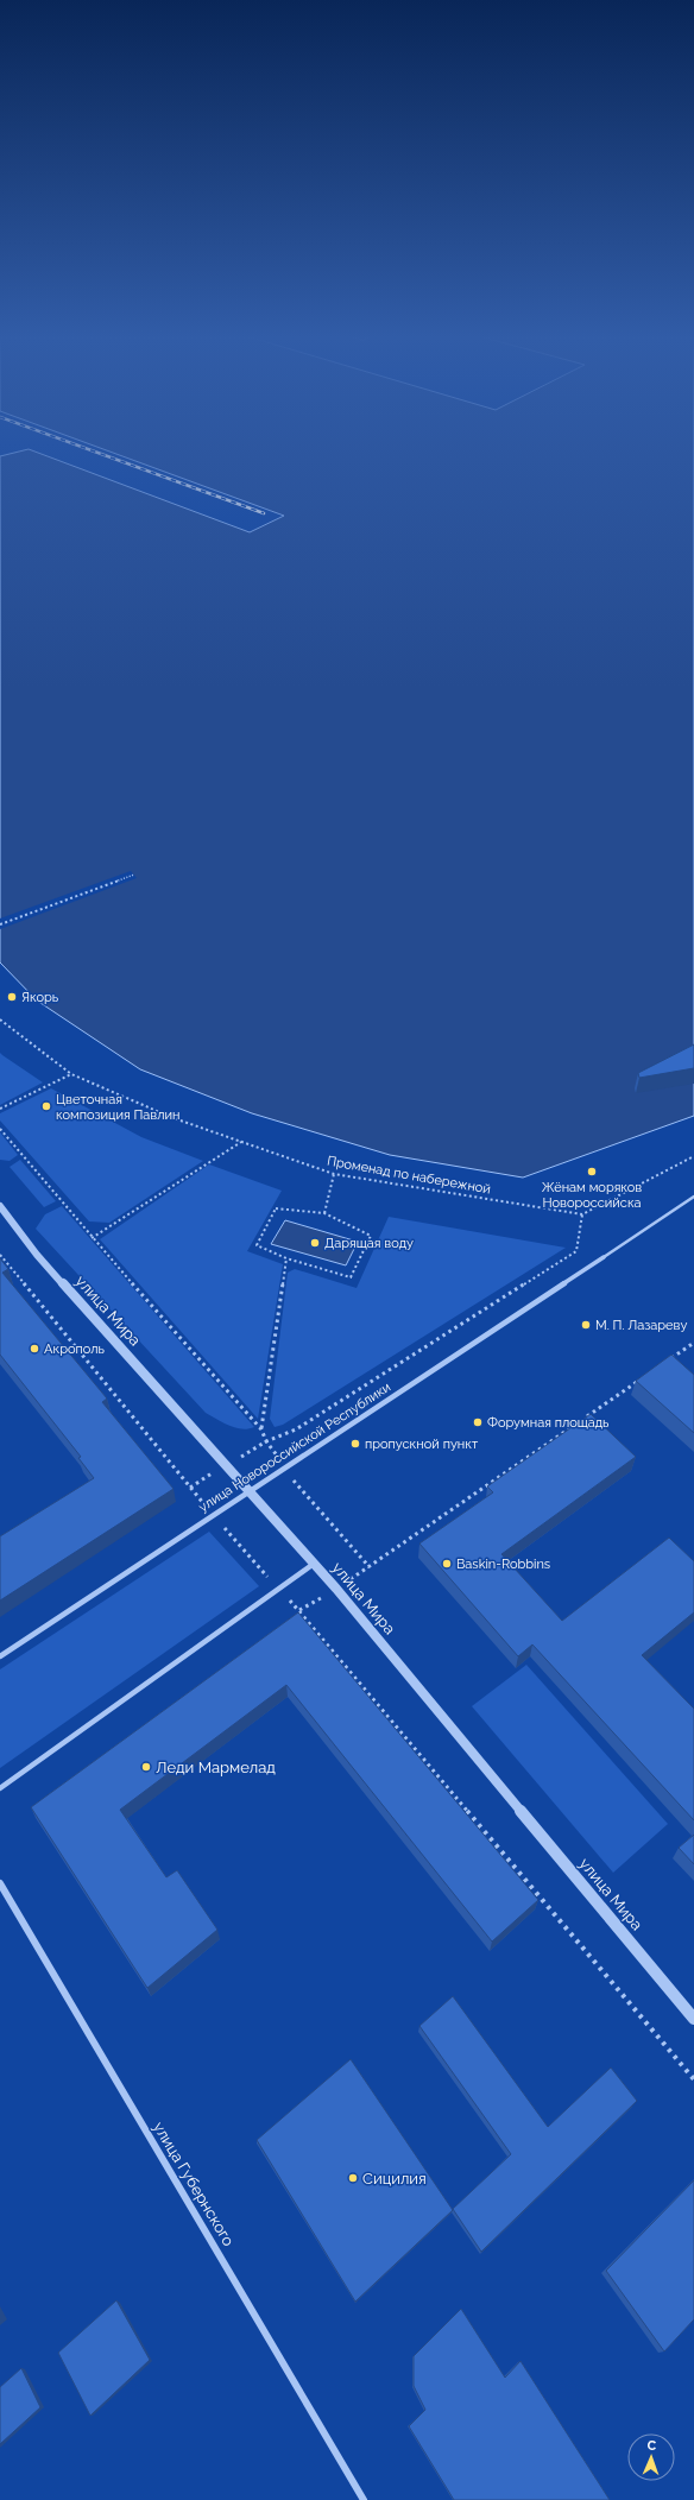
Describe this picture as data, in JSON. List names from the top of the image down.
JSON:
{
  "streets": {
    "street": ["улица Мира", "улица Новороссийской Республики", "улица Губернского"],
    "path": ["Променад по набережной"]
  },
  "crossings": [
    ["улица Мира", "улица Новороссийской Республики"]
  ],
  "places": [
    "Якорь",
    "Цветочная композиция Павлин",
    "Жёнам моряков Новороссийска",
    "Дарящая воду",
    "М. П. Лазареву",
    "Акрополь",
    "Форумная площадь",
    "пропускной пункт",
    "Baskin-Robbins",
    "Леди Мармелад",
    "Сицилия"
  ],
  "north": "top"
}
